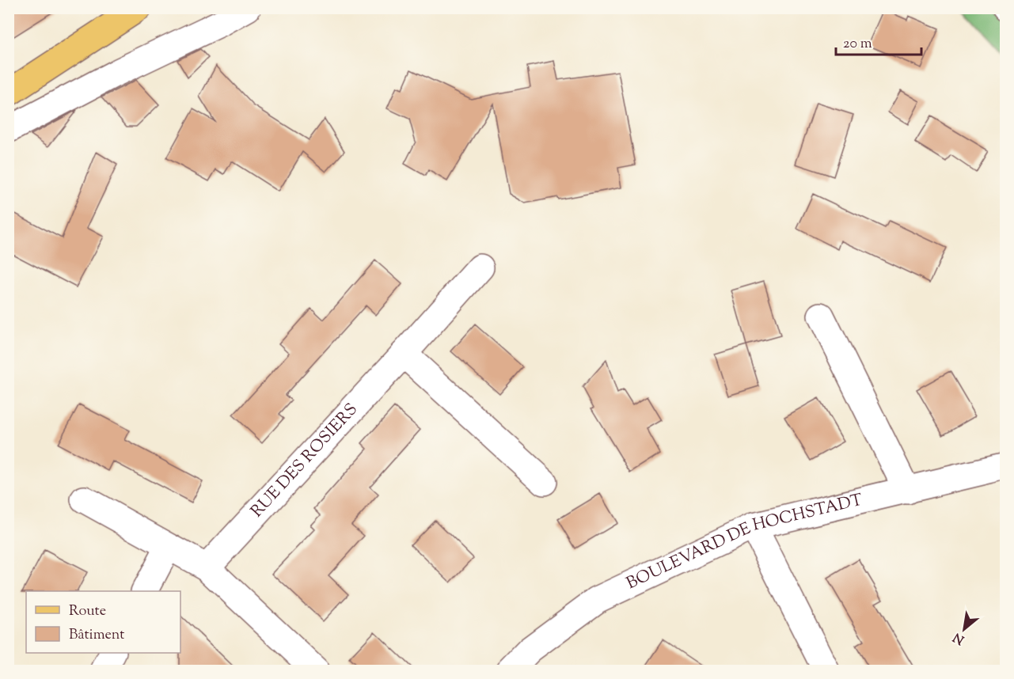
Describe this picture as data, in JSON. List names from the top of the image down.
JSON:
{
  "streets": {
    "street": ["RUE DES ROSIERS", "BOULEVARD DE HOCHSTADT"]
  },
  "legend": ["Route", "Bâtiment"],
  "scale_bar": "20 m",
  "north": "bottom left"
}
